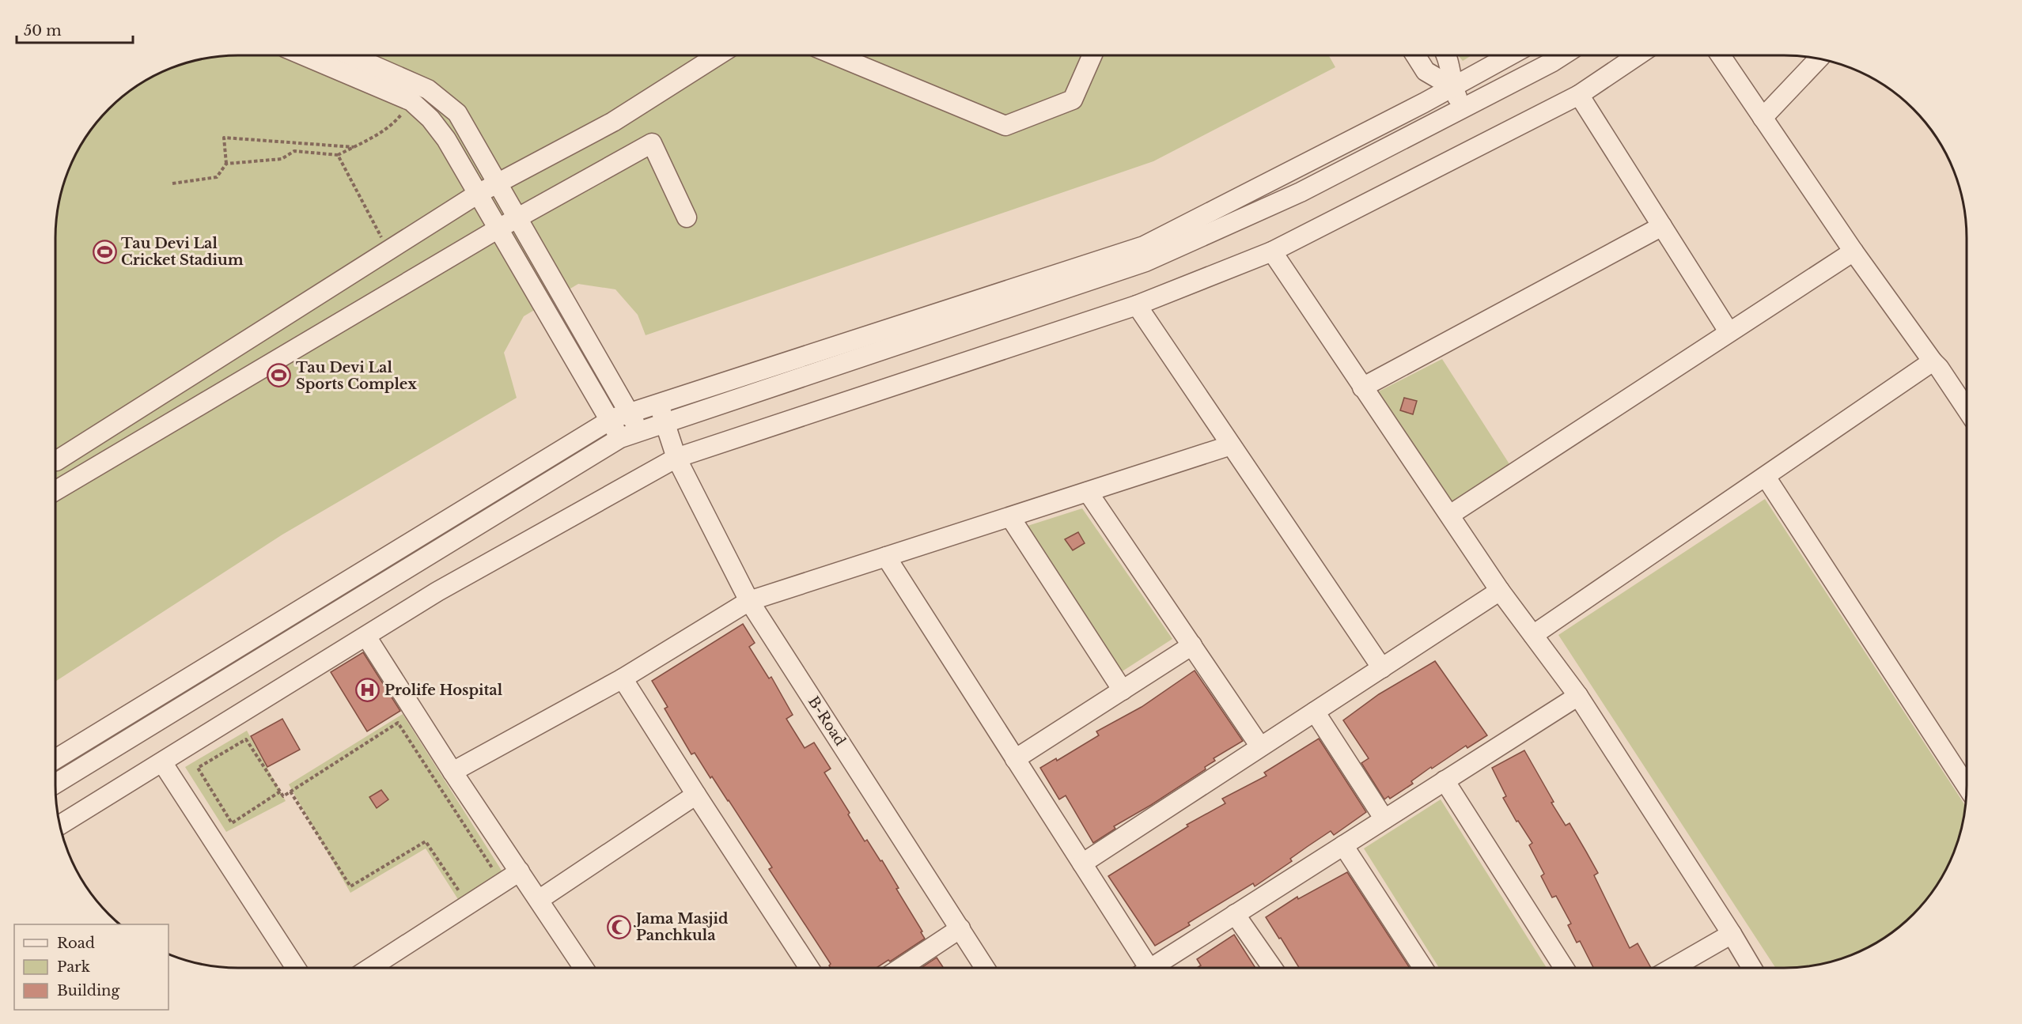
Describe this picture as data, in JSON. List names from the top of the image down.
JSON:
{
  "streets": {
    "street": ["B-Road"]
  },
  "places": {
    "sports": ["Tau Devi Lal Cricket Stadium", "Tau Devi Lal Sports Complex"],
    "hospital": ["Prolife Hospital"],
    "mosque": ["Jama Masjid Panchkula"]
  },
  "legend": ["Road", "Park", "Building"],
  "scale_bar": "50 m"
}
